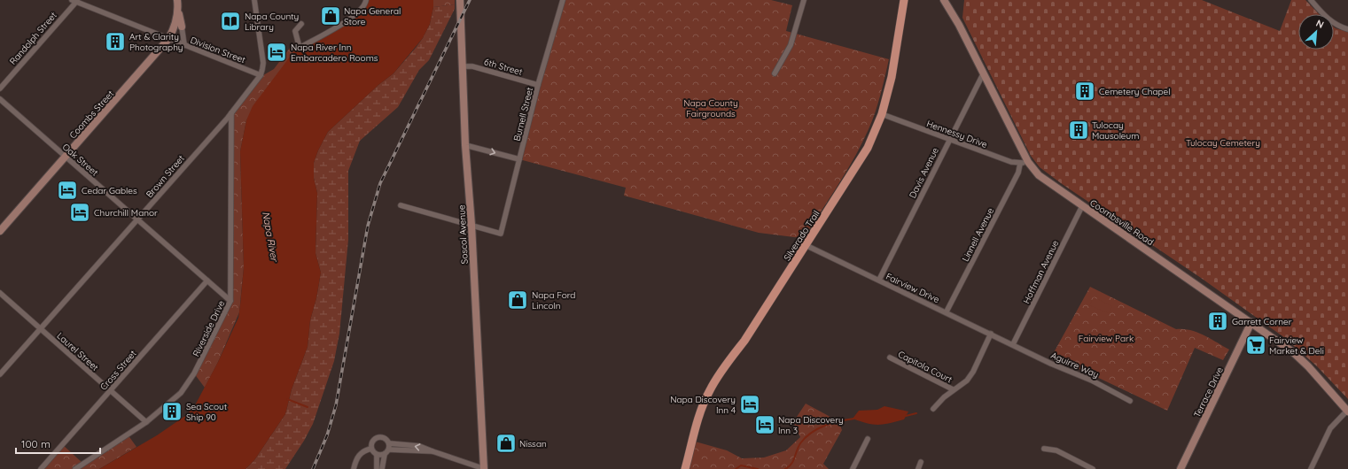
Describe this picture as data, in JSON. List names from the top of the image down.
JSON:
{
  "streets": {
    "main road": ["Silverado Trail"],
    "street": [
      "Randolph Street",
      "Division Street",
      "6th Street",
      "Coombs Street",
      "Burnell Street",
      "Hennessy Drive",
      "Oak Street",
      "Davis Avenue",
      "Brown Street",
      "Coombsville Road",
      "Soscol Avenue",
      "Linnell Avenue",
      "Hoffman Avenue",
      "Fairview Drive",
      "Riverside Drive",
      "Laurel Street",
      "Aguirre Way",
      "Capitola Court",
      "Cross Street",
      "Terrace Drive"
    ]
  },
  "crossings": [
    ["Randolph Street", "Division Street"],
    ["Division Street", "Coombs Street"],
    ["Division Street", "Brown Street"],
    ["6th Street", "Burnell Street"],
    ["6th Street", "Soscol Avenue"],
    ["Coombs Street", "Oak Street"],
    ["Burnell Street", "Soscol Avenue"],
    ["Hennessy Drive", "Davis Avenue"],
    ["Hennessy Drive", "Coombsville Road"],
    ["Hennessy Drive", "Linnell Avenue"],
    ["Hennessy Drive", "Silverado Trail"],
    ["Oak Street", "Brown Street"],
    ["Oak Street", "Riverside Drive"],
    ["Oak Street", "Cross Street"],
    ["Davis Avenue", "Coombsville Road"],
    ["Davis Avenue", "Fairview Drive"],
    ["Brown Street", "Riverside Drive"],
    ["Brown Street", "Laurel Street"],
    ["Coombsville Road", "Hoffman Avenue"],
    ["Coombsville Road", "Terrace Drive"],
    ["Linnell Avenue", "Fairview Drive"],
    ["Silverado Trail", "Fairview Drive"],
    ["Hoffman Avenue", "Fairview Drive"],
    ["Hoffman Avenue", "Aguirre Way"],
    ["Fairview Drive", "Aguirre Way"],
    ["Riverside Drive", "Laurel Street"],
    ["Laurel Street", "Cross Street"]
  ],
  "water": ["Napa River"],
  "parks": ["Napa County Fairgrounds", "Tulocay Cemetery", "Fairview Park"],
  "places": {
    "shop": ["Napa General Store", "Napa Ford Lincoln", "Nissan"],
    "library": ["Napa County Library"],
    "building": [
      "Art & Clarity Photography",
      "Cemetery Chapel",
      "Tulocay Mausoleum",
      "Garrett Corner",
      "Sea Scout Ship 90"
    ],
    "hotel": [
      "Napa River Inn Embarcadero Rooms",
      "Cedar Gables",
      "Churchill Manor",
      "Napa Discovery Inn 4",
      "Napa Discovery Inn 3"
    ],
    "supermarket": ["Fairview Market & Deli"]
  },
  "scale_bar": "100 m",
  "north": "top right"
}
